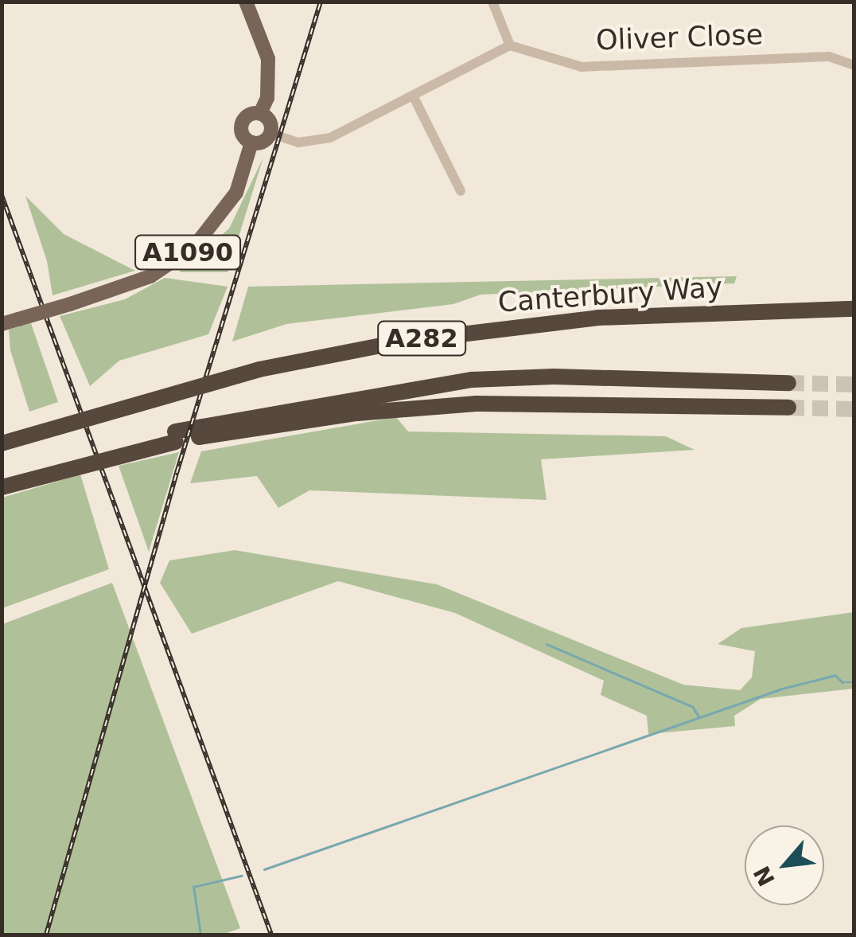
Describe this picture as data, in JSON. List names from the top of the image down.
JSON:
{
  "streets": {
    "highway": ["Canterbury Way", "A282"],
    "main road": ["A1090"],
    "street": ["Oliver Close"]
  },
  "north": "bottom left"
}
